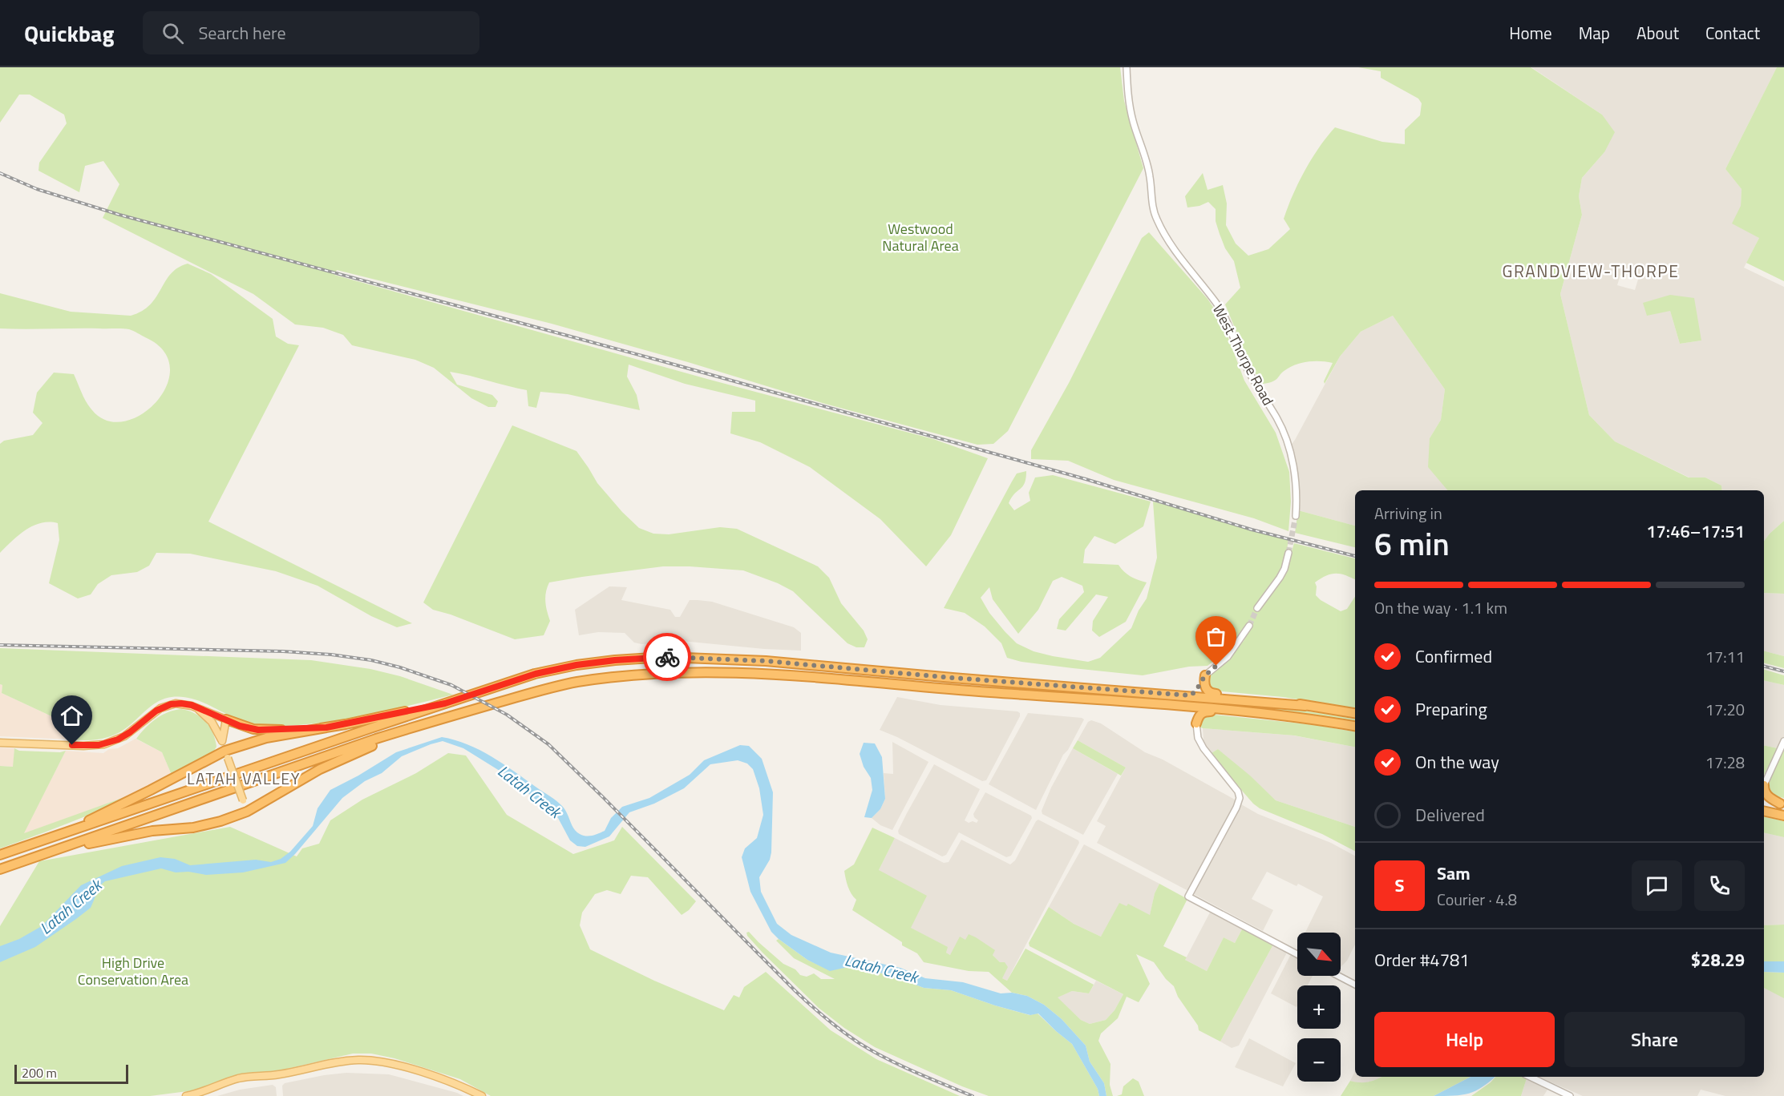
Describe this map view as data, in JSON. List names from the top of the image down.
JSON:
{
  "streets": {
    "street": ["West Thorpe Road"]
  },
  "districts": ["GRANDVIEW-THORPE", "LATAH VALLEY"],
  "water": ["Latah Creek"],
  "parks": ["Westwood Natural Area", "High Drive Conservation Area"],
  "scale_bar": "200 m",
  "north": "bottom right",
  "page": {
    "header": "Quickbag",
    "search": "Search here",
    "nav": [
      "Home",
      "Map",
      "About",
      "Contact"
    ],
    "heading": ["6 min", "Arriving in", "17:46–17:51"],
    "panel": [
      "Sam",
      "Courier · 4.8",
      "Order #4781",
      "$28.29"
    ],
    "bar": "On the way · 1.1 km",
    "list": [
      ["Confirmed", "17:11"],
      ["Preparing", "17:20"],
      ["On the way", "17:28"],
      "Delivered"
    ],
    "round": "S",
    "map_buttons": ["+", "−"],
    "buttons": ["Help", "Share"],
    "scale": "200 m"
  }
}
